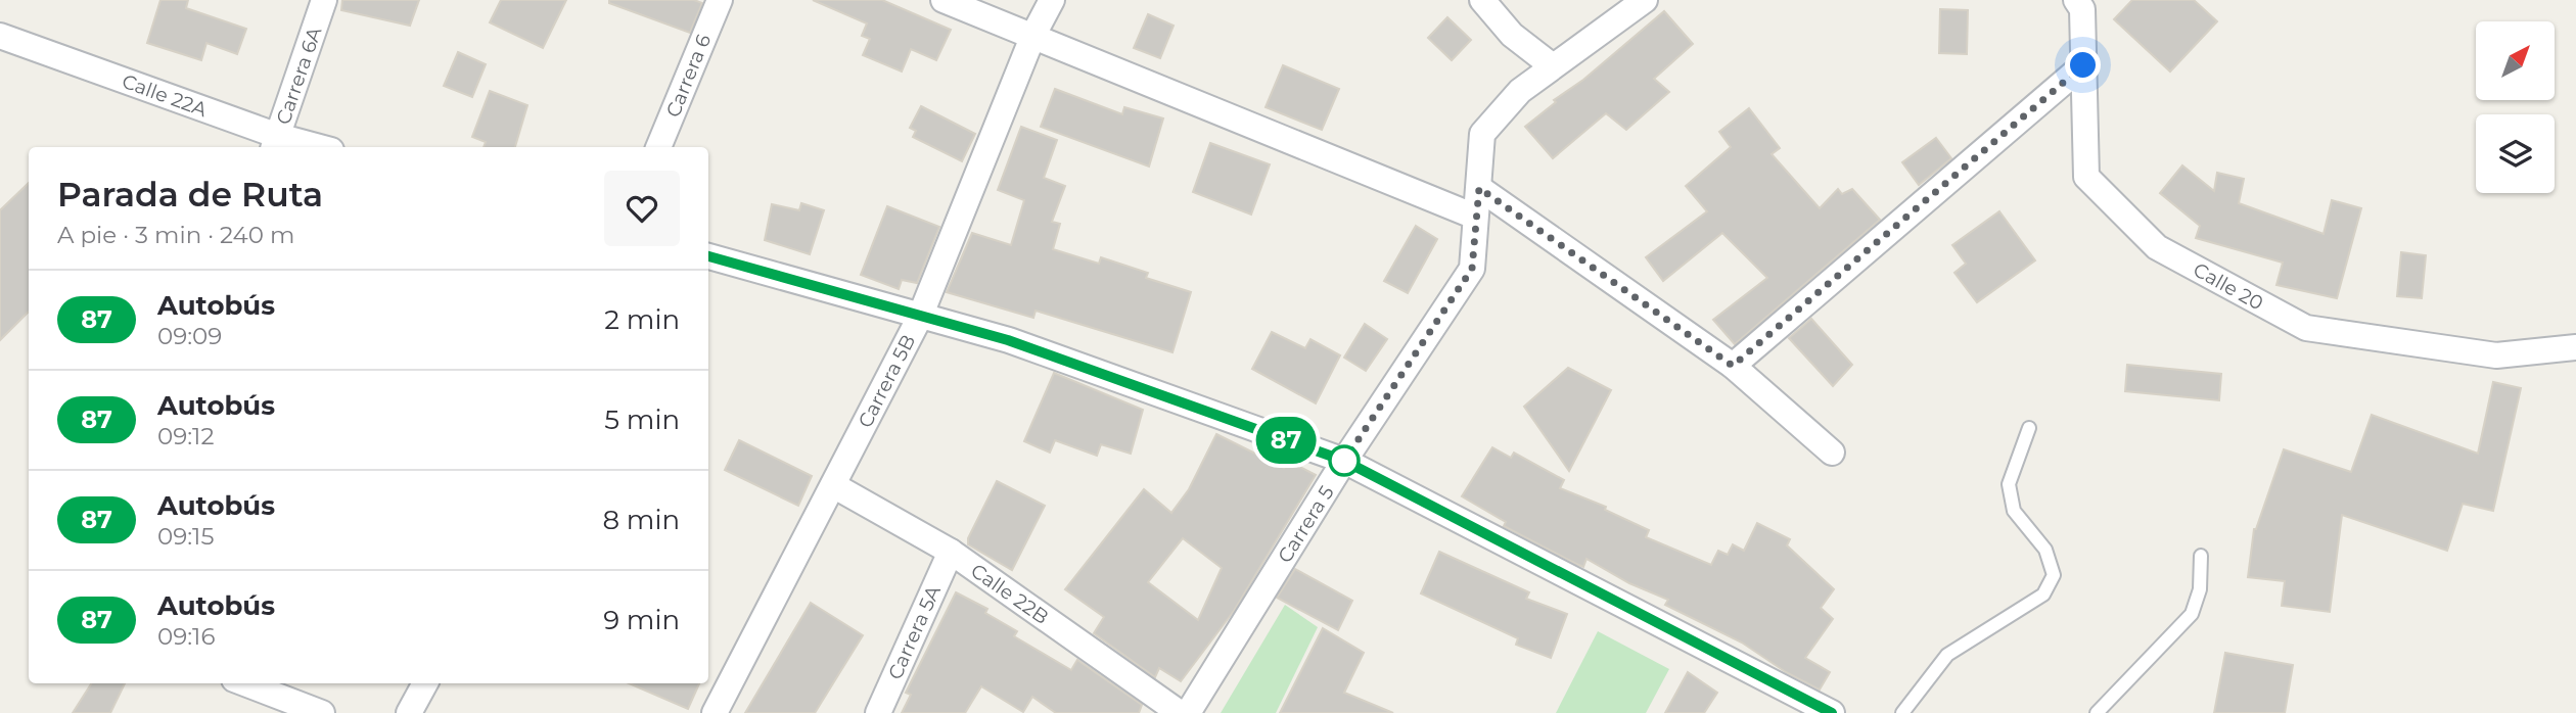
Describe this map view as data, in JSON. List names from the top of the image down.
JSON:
{
  "streets": {
    "street": [
      "Carrera 6A",
      "Carrera 6",
      "Calle 22A",
      "Calle 20",
      "Carrera 5B",
      "Carrera 5",
      "Calle 22B",
      "Carrera 5A"
    ]
  },
  "crossings": [
    ["Carrera 6A", "Calle 22A"],
    ["Carrera 5B", "Calle 22B"],
    ["Calle 22B", "Carrera 5A"]
  ],
  "lines": ["bus line 87"],
  "north": "top right",
  "page": {
    "on_map": "87",
    "heading": ["Parada de Ruta", "A pie · 3 min · 240 m"],
    "list": [
      {
        "mark": "87",
        "name": "Autobús",
        "note": "09:09",
        "value": "2 min"
      },
      {
        "mark": "87",
        "name": "Autobús",
        "note": "09:12",
        "value": "5 min"
      },
      {
        "mark": "87",
        "name": "Autobús",
        "note": "09:15",
        "value": "8 min"
      },
      {
        "mark": "87",
        "name": "Autobús",
        "note": "09:16",
        "value": "9 min"
      }
    ]
  }
}
